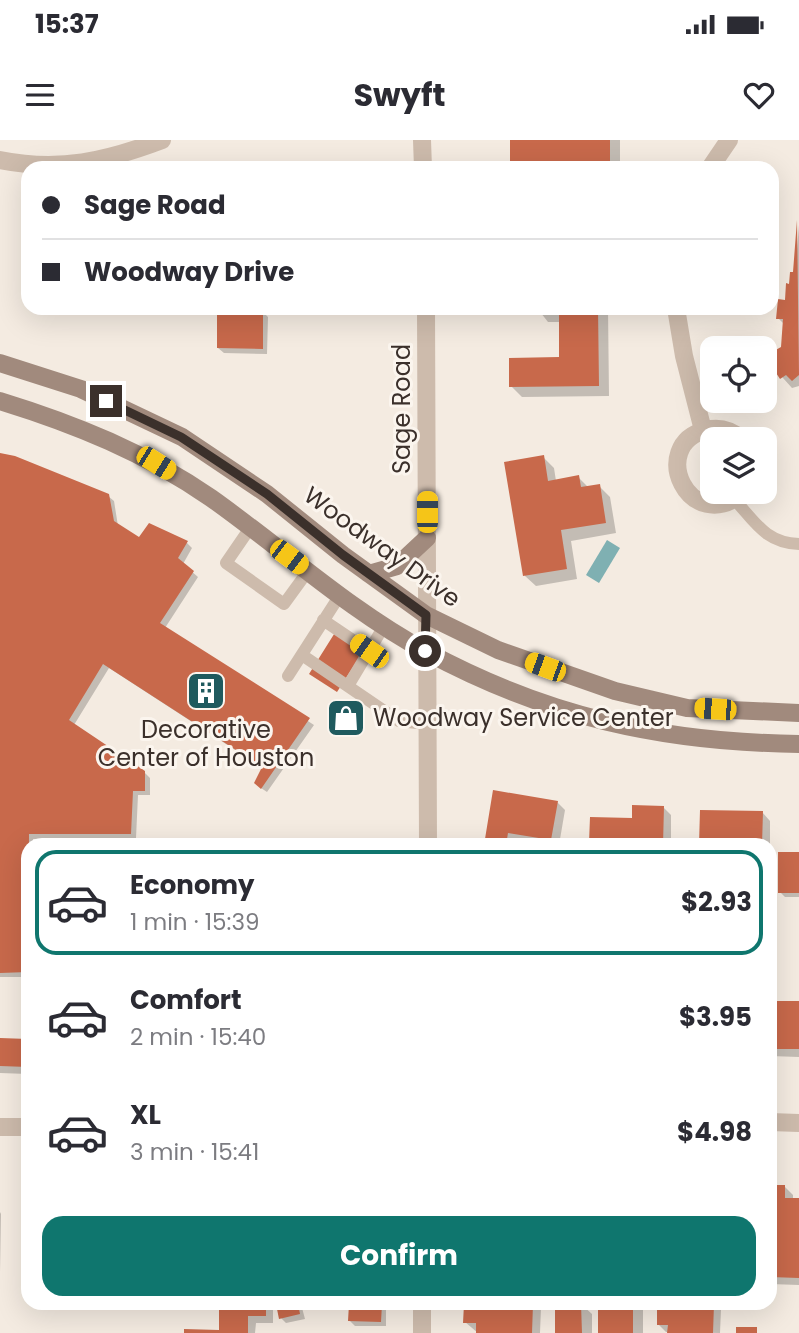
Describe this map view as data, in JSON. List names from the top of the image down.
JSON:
{
  "streets": {
    "main road": ["Woodway Drive"],
    "street": ["Sage Road"]
  },
  "crossings": [
    ["Sage Road", "Woodway Drive"]
  ],
  "places": {
    "building": ["Decorative Center of Houston"],
    "shop": ["Woodway Service Center"]
  },
  "page": {
    "status": "15:37",
    "header": "Swyft",
    "banner": ["Sage Road", "Woodway Drive"],
    "list": [
      {
        "name": "Economy",
        "note": "1 min · 15:39",
        "value": "$2.93"
      },
      {
        "name": "Comfort",
        "note": "2 min · 15:40",
        "value": "$3.95"
      },
      {
        "name": "XL",
        "note": "3 min · 15:41",
        "value": "$4.98"
      }
    ],
    "buttons": "Confirm"
  }
}
